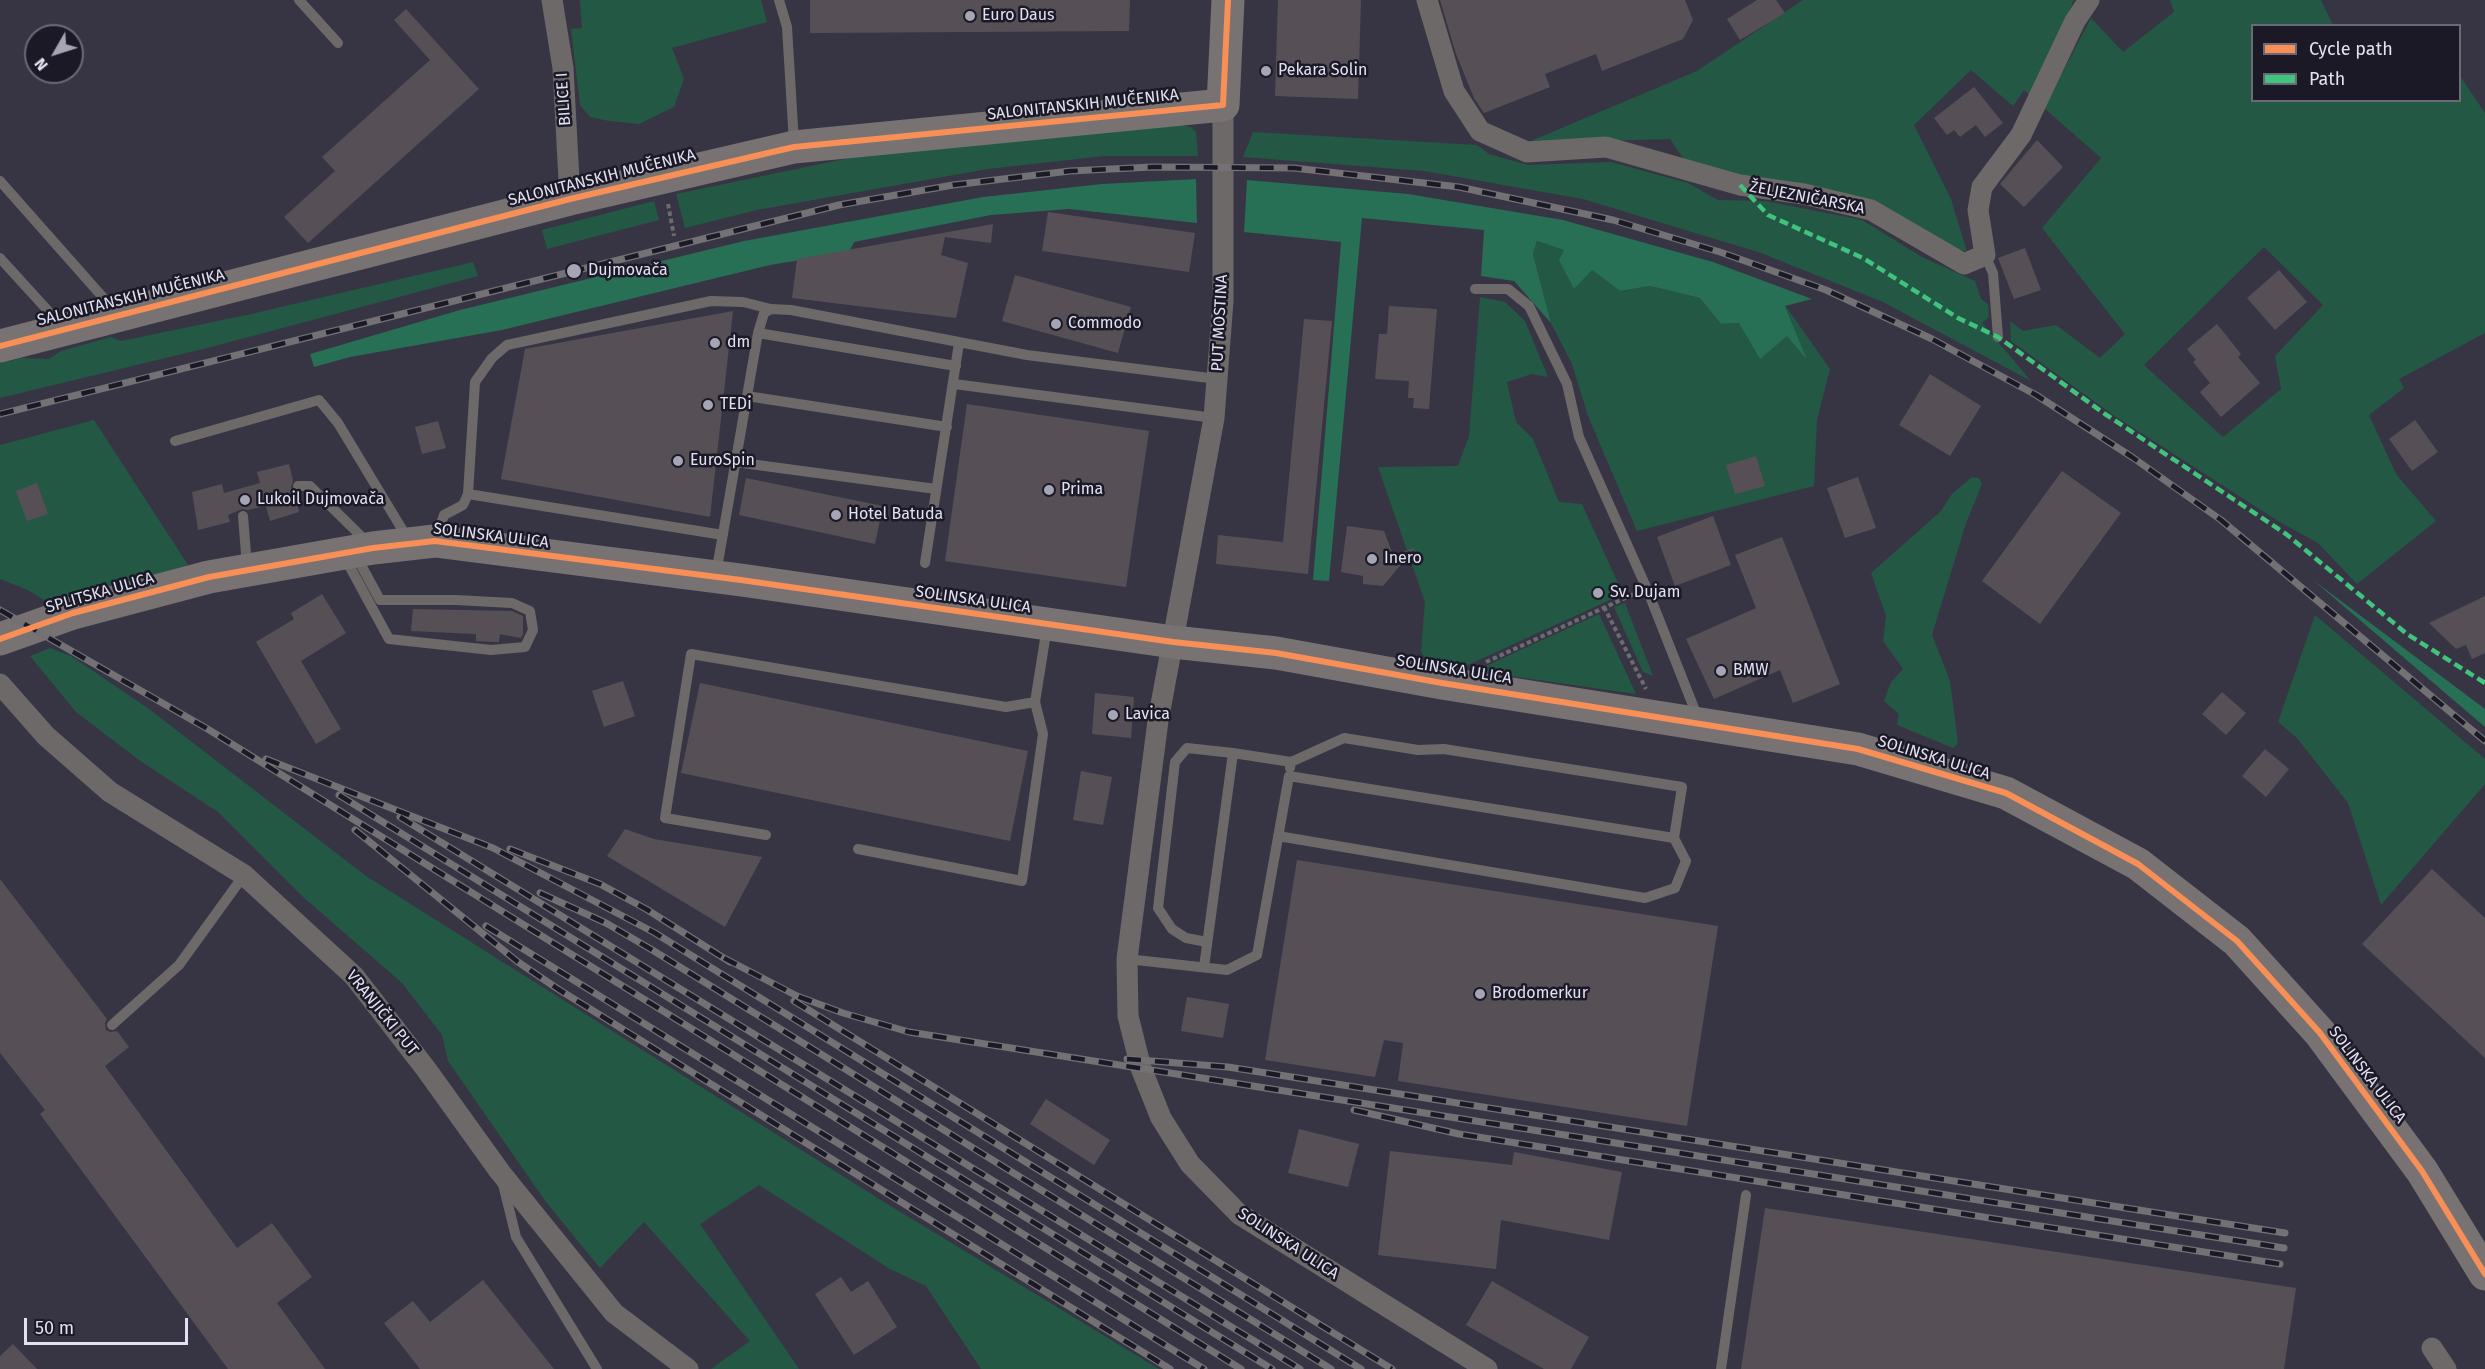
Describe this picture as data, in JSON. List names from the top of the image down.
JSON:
{
  "streets": {
    "main road": [
      "SALONITANSKIH MUČENIKA",
      "PUT MOSTINA",
      "SOLINSKA ULICA",
      "SPLITSKA ULICA"
    ],
    "street": ["BILICE I", "ŽELJEZNIČARSKA", "VRANJIČKI PUT"]
  },
  "crossings": [
    ["BILICE I", "SALONITANSKIH MUČENIKA"],
    ["SALONITANSKIH MUČENIKA", "PUT MOSTINA"],
    ["PUT MOSTINA", "SOLINSKA ULICA"],
    ["SOLINSKA ULICA", "SPLITSKA ULICA"]
  ],
  "places": [
    "Euro Daus",
    "Pekara Solin",
    "Dujmovača",
    "Commodo",
    "dm",
    "TEDi",
    "EuroSpin",
    "Prima",
    "Lukoil Dujmovača",
    "Hotel Batuda",
    "Inero",
    "Sv. Dujam",
    "BMW",
    "Lavica",
    "Brodomerkur"
  ],
  "legend": ["Cycle path", "Path"],
  "scale_bar": "50 m",
  "north": "bottom left"
}
